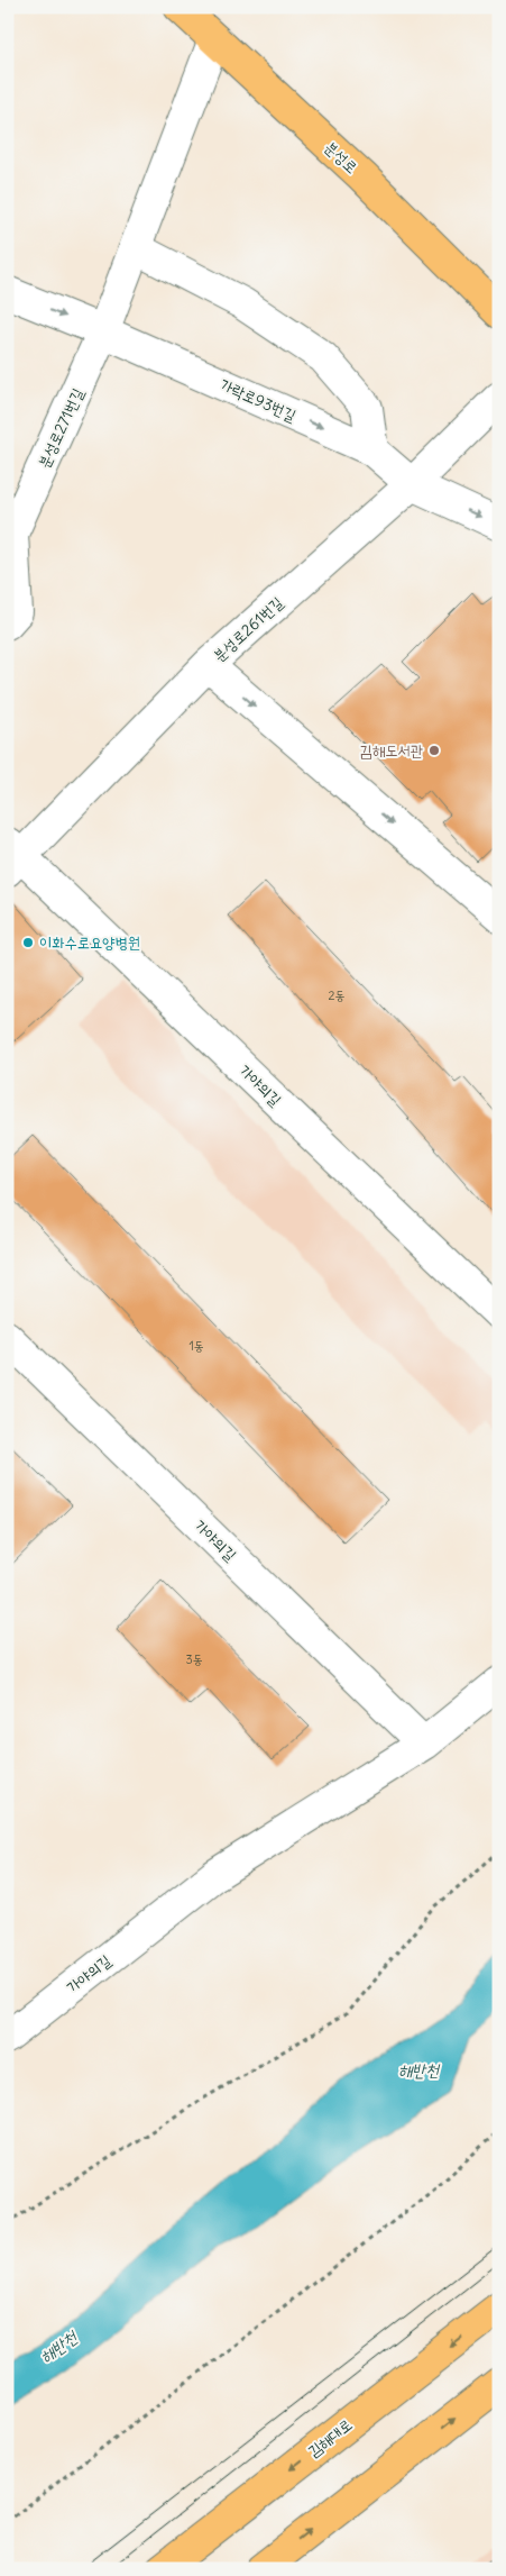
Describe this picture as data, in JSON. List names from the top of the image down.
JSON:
{
  "streets": {
    "main road": ["분성로", "김해대로"],
    "street": [
      "가락로93번길",
      "분성로271번길",
      "분성로261번길",
      "가야의길"
    ]
  },
  "crossings": [
    ["분성로", "분성로271번길"],
    ["가락로93번길", "분성로271번길"],
    ["가락로93번길", "분성로261번길"],
    ["분성로261번길", "가야의길"]
  ],
  "water": ["해반천"],
  "places": ["김해도서관", "이화수로요양병원"],
  "house_numbers": ["2동", "1동", "3동"]
}
